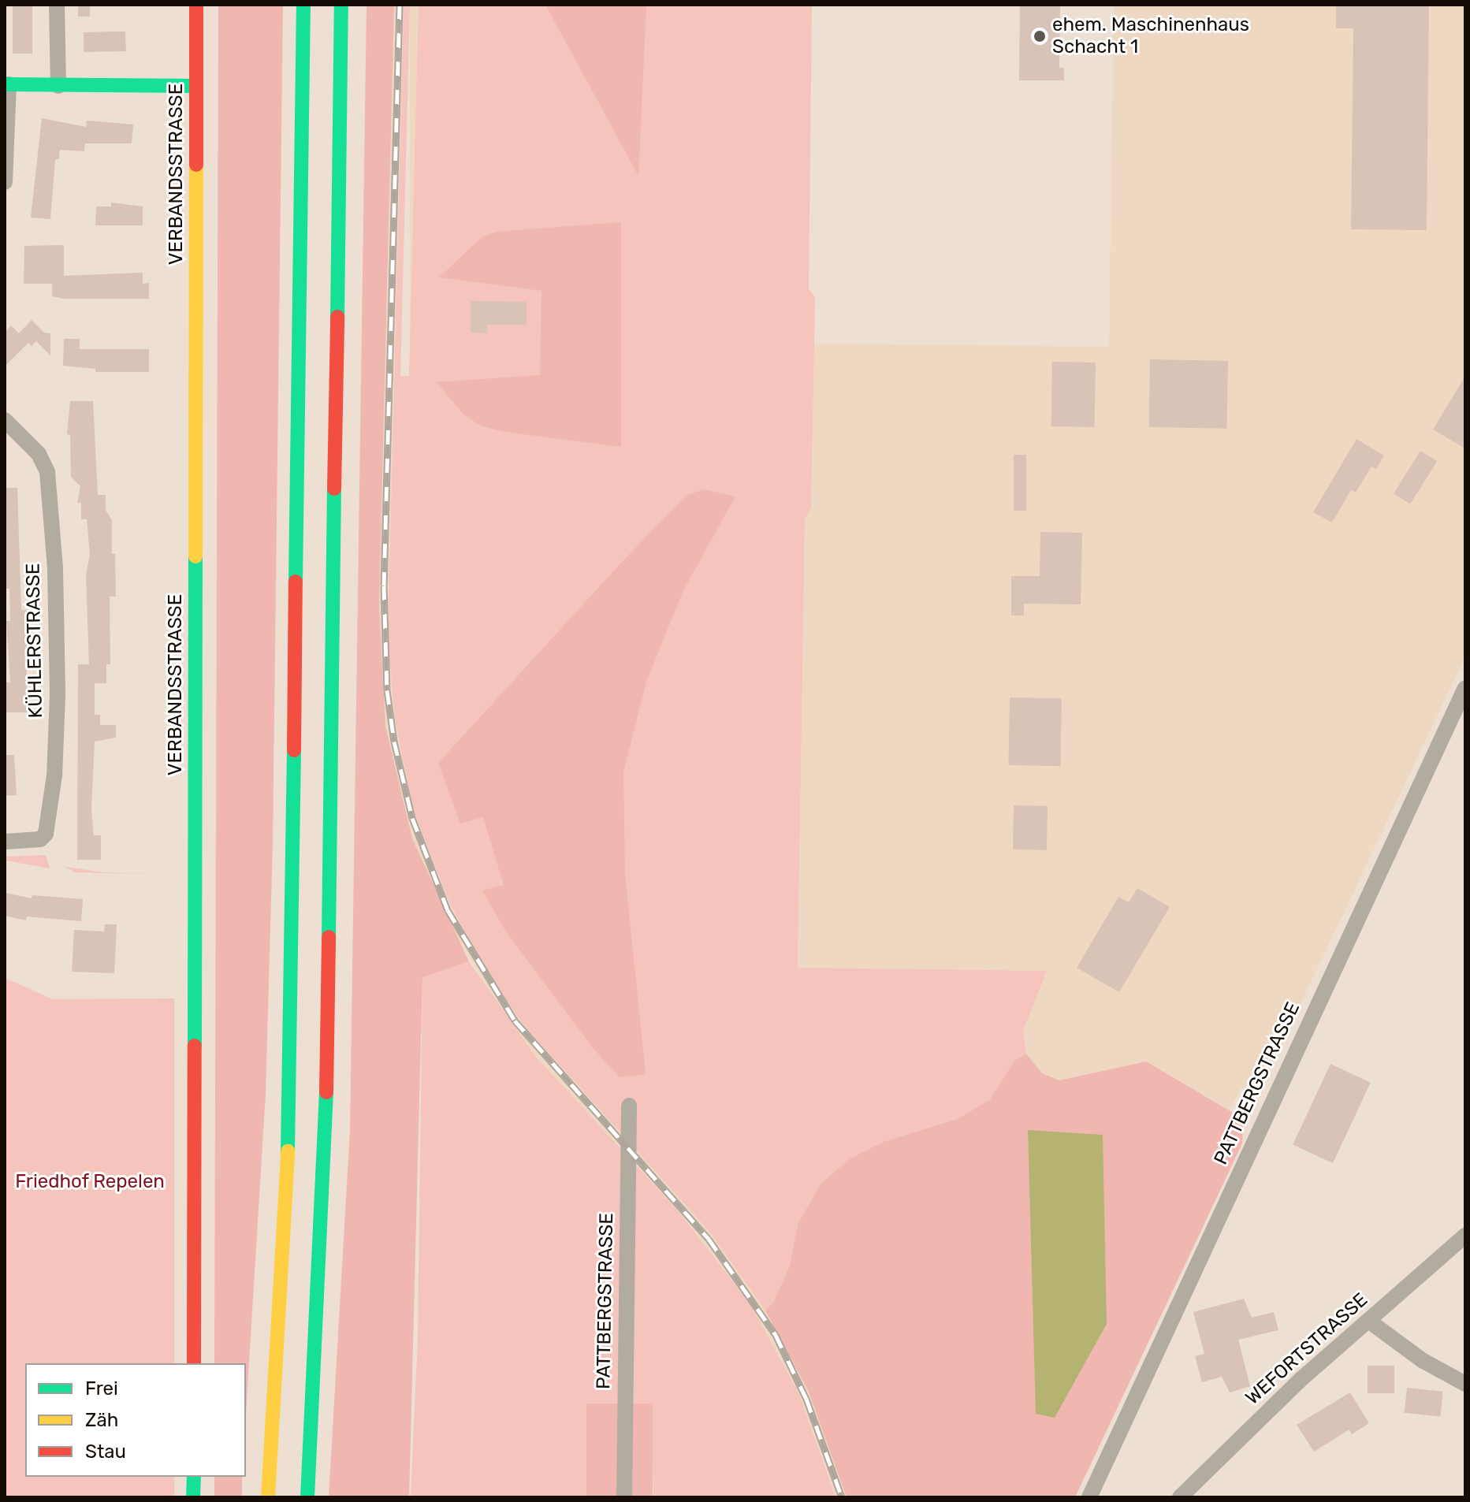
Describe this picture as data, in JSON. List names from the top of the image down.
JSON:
{
  "streets": {
    "main road": ["VERBANDSSTRASSE"],
    "street": ["KÜHLERSTRASSE", "PATTBERGSTRASSE", "WEFORTSTRASSE"]
  },
  "parks": ["Friedhof Repelen"],
  "places": ["ehem. Maschinenhaus Schacht 1"],
  "legend": ["Frei", "Zäh", "Stau"]
}
